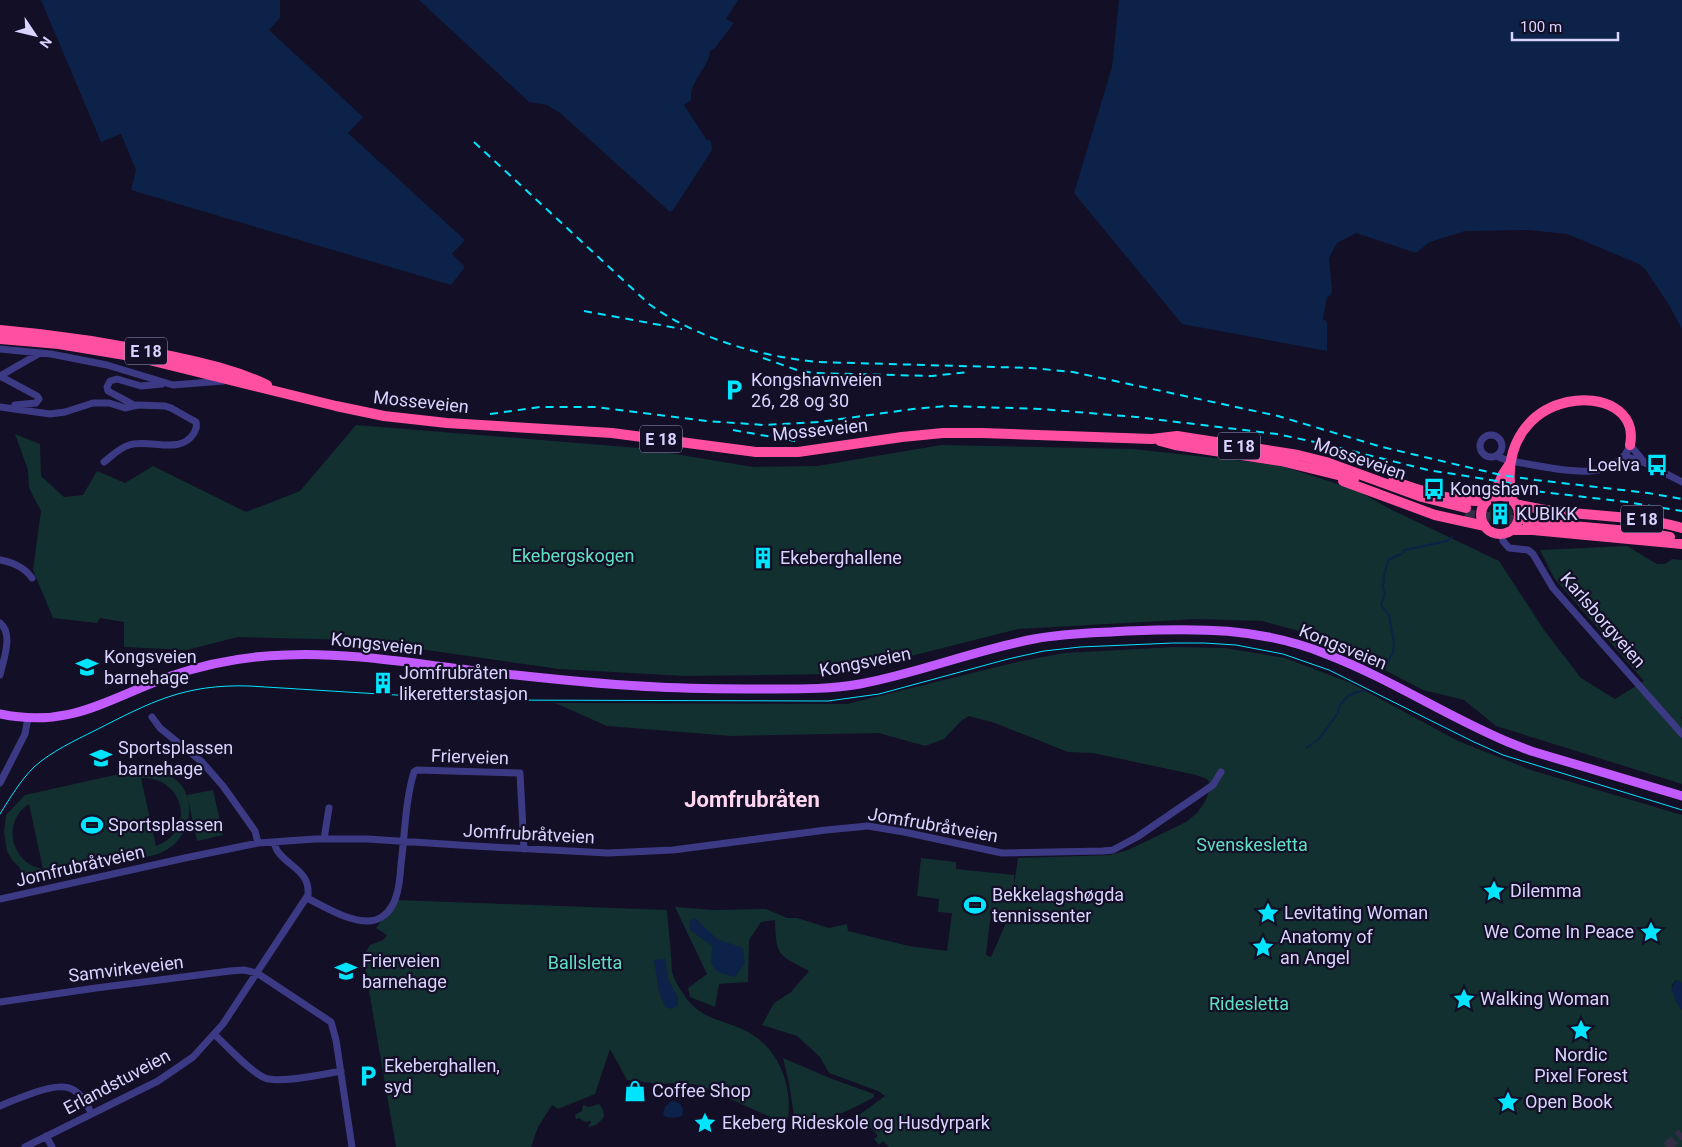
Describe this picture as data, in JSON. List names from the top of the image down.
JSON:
{
  "streets": {
    "highway": ["E 18", "Mosseveien"],
    "main road": ["Kongsveien"],
    "street": [
      "Karlsborgveien",
      "Frierveien",
      "Jomfrubråtveien",
      "Samvirkeveien",
      "Erlandstuveien"
    ]
  },
  "crossings": [
    ["E 18", "Mosseveien"],
    ["E 18", "Karlsborgveien"],
    ["Frierveien", "Jomfrubråtveien"],
    ["Samvirkeveien", "Erlandstuveien"]
  ],
  "districts": ["Jomfrubråten"],
  "parks": [
    "Ekebergskogen",
    "Svenskesletta",
    "Ballsletta",
    "Ridesletta"
  ],
  "places": {
    "parking": ["Kongshavnveien 26, 28 og 30", "Ekeberghallen, syd"],
    "bus stop": ["Loelva", "Kongshavn"],
    "building": ["KUBIKK", "Ekeberghallene", "Jomfrubråten likeretterstasjon"],
    "school or university": ["Kongsveien barnehage", "Sportsplassen barnehage", "Frierveien barnehage"],
    "sports": ["Sportsplassen", "Bekkelagshøgda tennissenter"],
    "place": [
      "Dilemma",
      "Levitating Woman",
      "We Come In Peace",
      "Anatomy of an Angel",
      "Walking Woman",
      "Nordic Pixel Forest",
      "Open Book",
      "Ekeberg Rideskole og Husdyrpark"
    ],
    "shop": ["Coffee Shop"]
  },
  "scale_bar": "100 m",
  "north": "bottom right"
}
